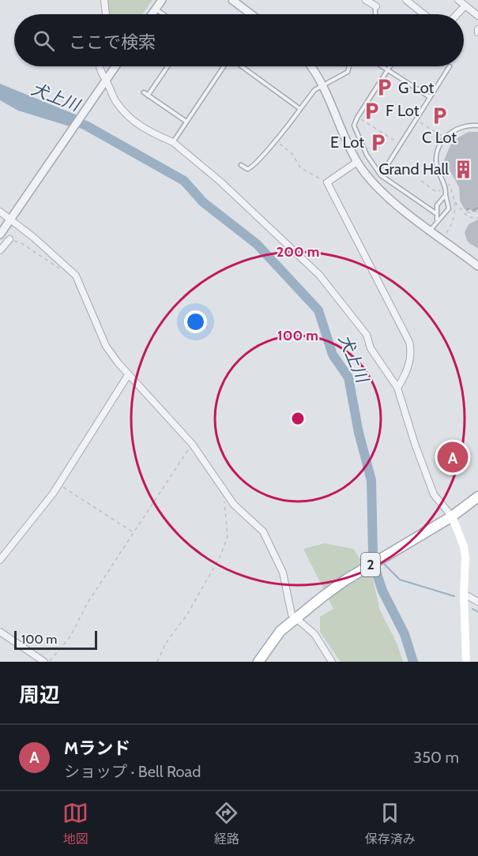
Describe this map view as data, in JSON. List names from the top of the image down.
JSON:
{
  "streets": {
    "main road": ["2"]
  },
  "water": ["犬上川"],
  "places": {
    "parking": [
      "G Lot",
      "F Lot",
      "C Lot",
      "E Lot"
    ],
    "building": ["Grand Hall"]
  },
  "scale_bar": "100 m",
  "page": {
    "search": "ここで検索",
    "pins": "A",
    "scale": "100 m",
    "heading": "周辺",
    "list": [
      {
        "mark": "A",
        "name": "Mランド",
        "note": "ショップ · Bell Road",
        "value": "350 m"
      }
    ],
    "nav": ["地図", "経路", "保存済み"]
  },
  "rings": ["200 m", "100 m"]
}
